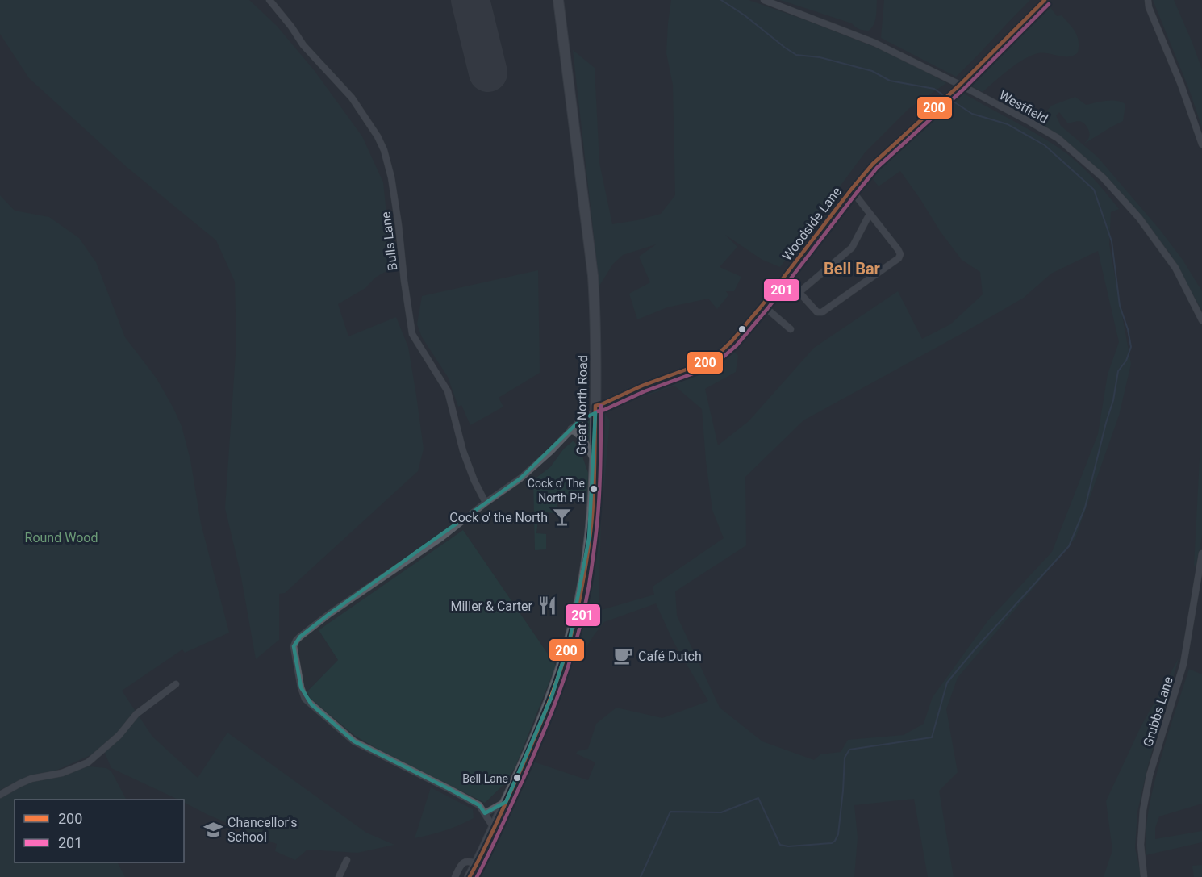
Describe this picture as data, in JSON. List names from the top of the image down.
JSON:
{
  "streets": {
    "main road": ["Great North Road"],
    "street": [
      "Westfield",
      "Woodside Lane",
      "Bulls Lane",
      "Grubbs Lane"
    ]
  },
  "crossings": [
    ["Westfield", "Woodside Lane"],
    ["Woodside Lane", "Great North Road"]
  ],
  "districts": ["Bell Bar"],
  "parks": ["Round Wood"],
  "places": {
    "other": ["Cock o' The North PH", "Bell Lane"],
    "bar": ["Cock o' the North"],
    "restaurant": ["Miller & Carter"],
    "cafe": ["Café Dutch"],
    "school or university": ["Chancellor's School"]
  },
  "lines": ["transit line 200", "transit line 201"],
  "legend": ["200", "201"]
}
